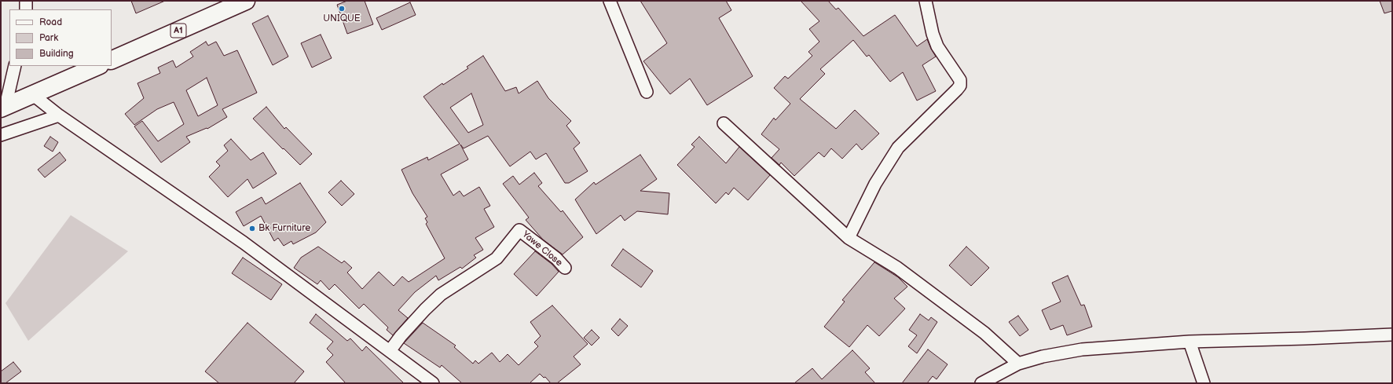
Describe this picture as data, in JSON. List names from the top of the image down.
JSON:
{
  "streets": {
    "highway": ["A1"],
    "street": ["Yawe Close"]
  },
  "places": ["UNIQUE", "Bk Furniture"],
  "legend": ["Road", "Park", "Building"]
}
